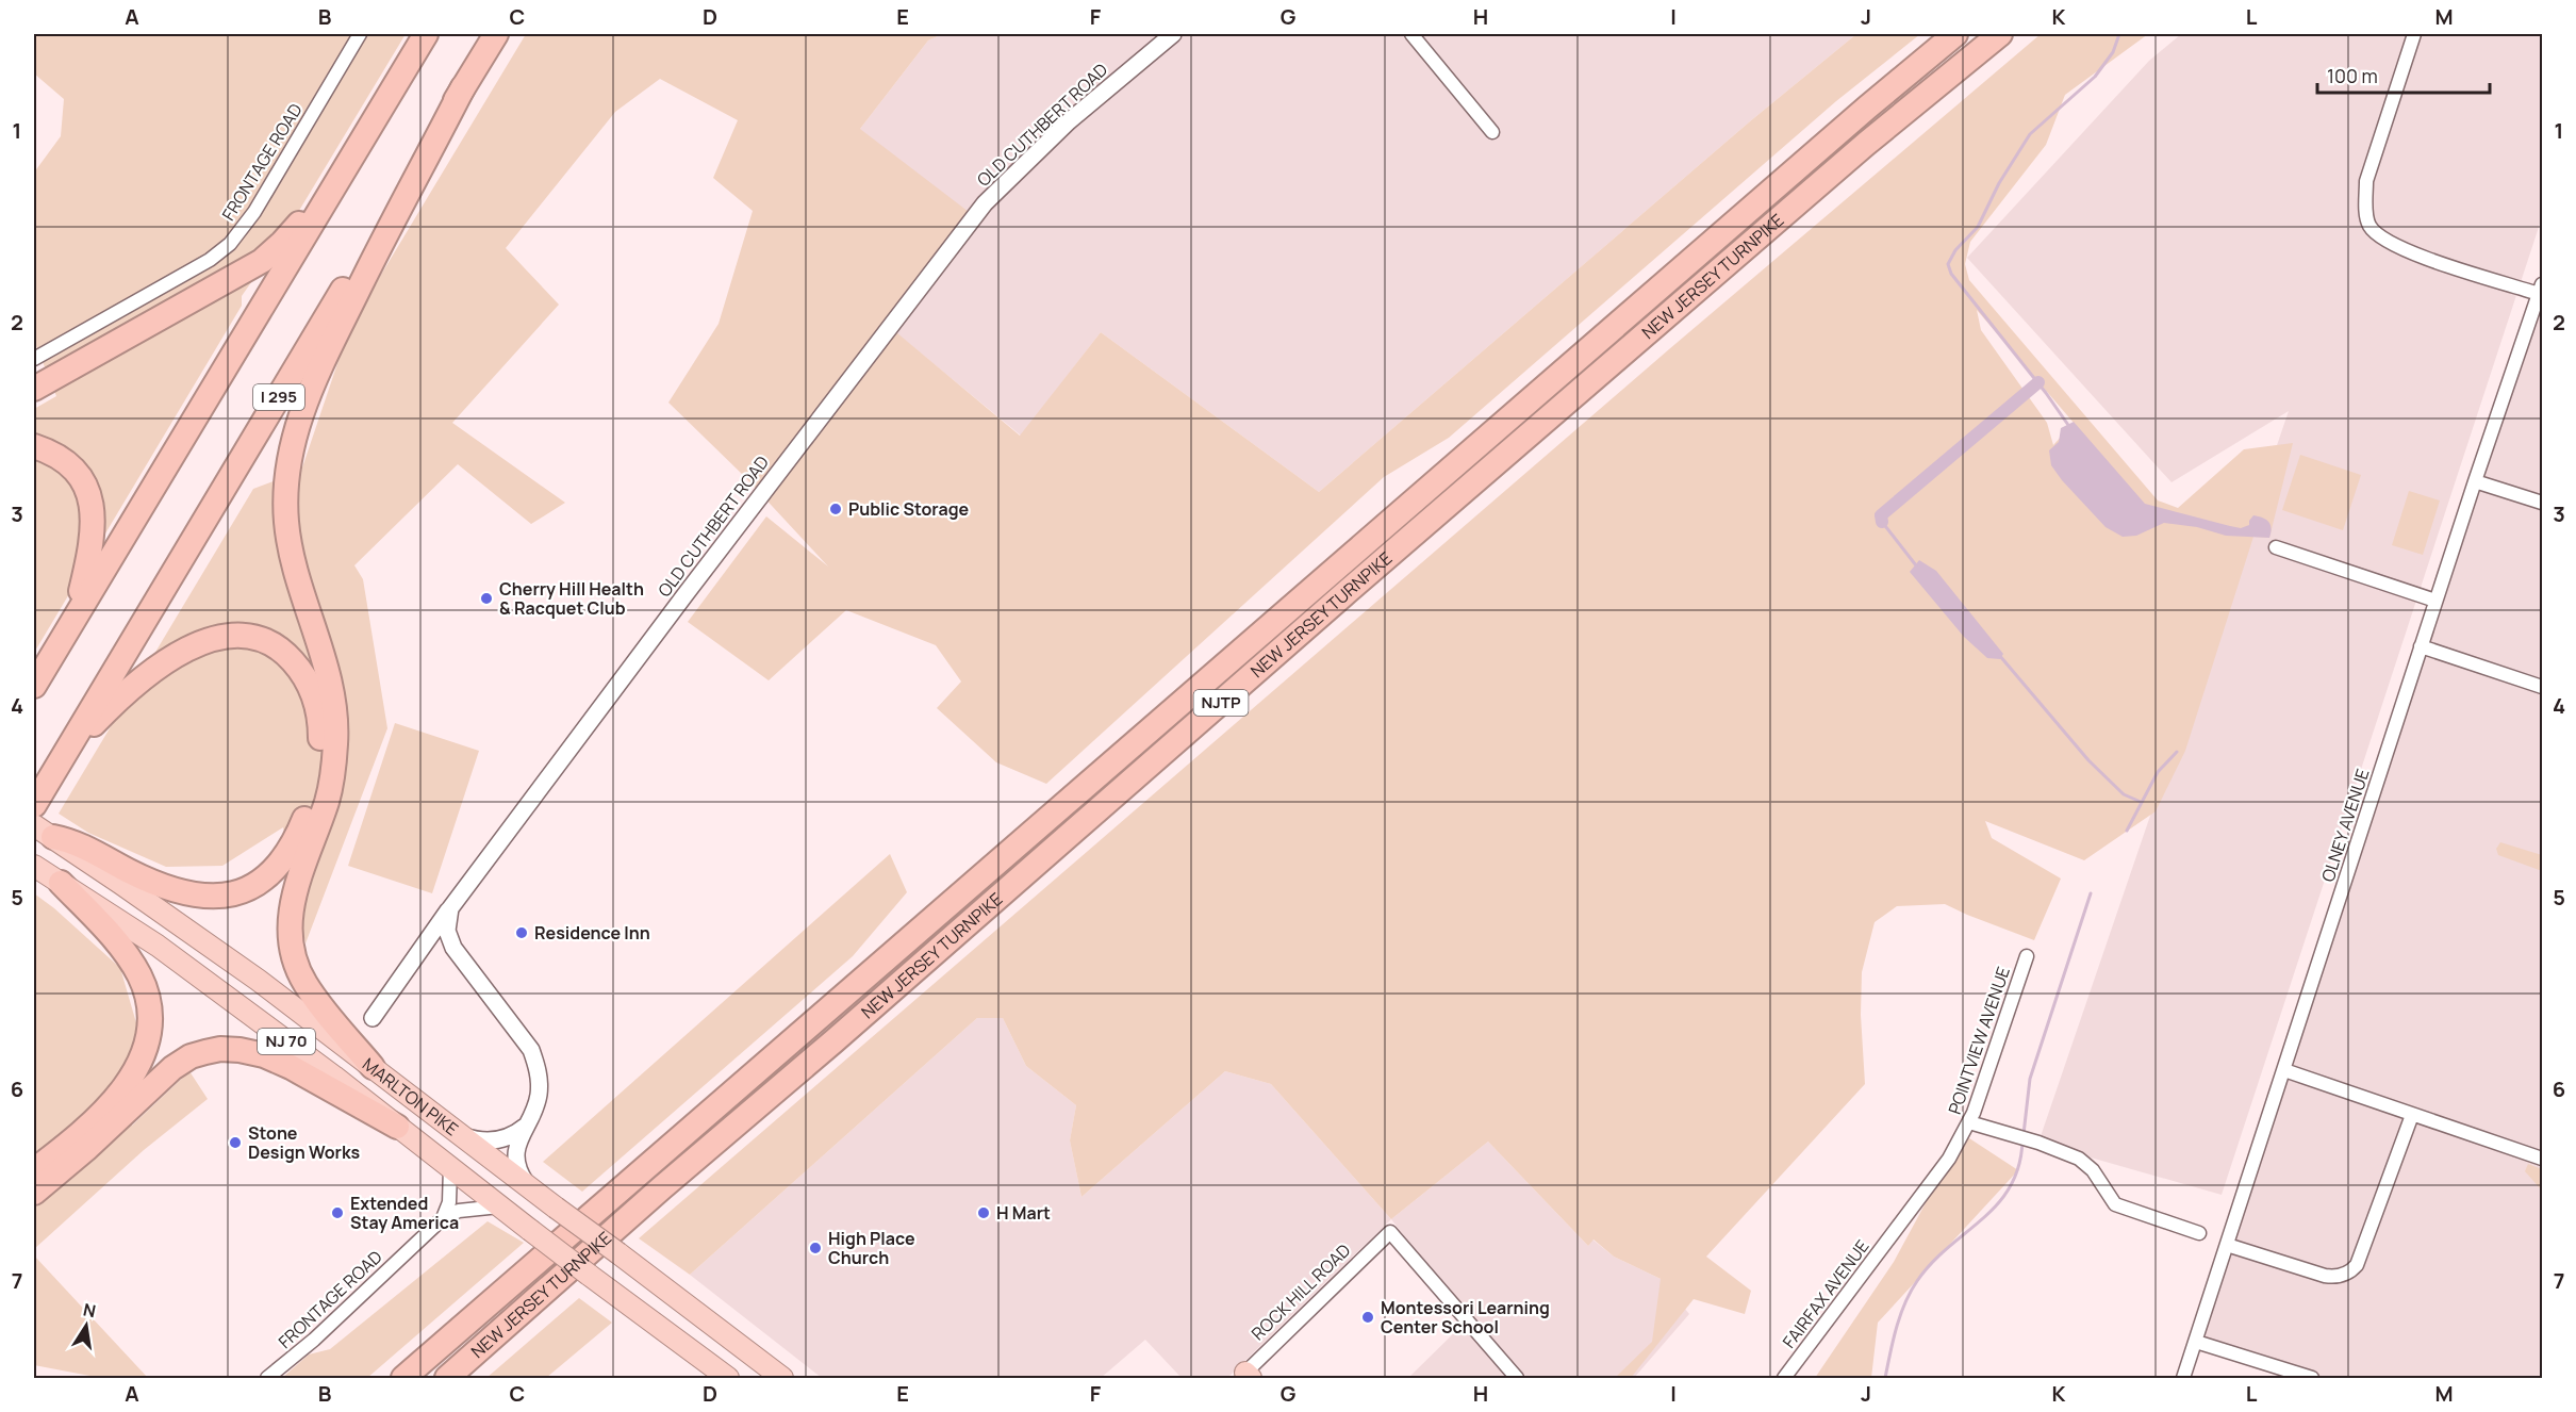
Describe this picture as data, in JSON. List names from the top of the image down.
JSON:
{
  "streets": {
    "highway": [
      "NEW JERSEY TURNPIKE",
      "I 295",
      "NJTP",
      "NJ 70",
      "MARLTON PIKE"
    ],
    "street": [
      "OLD CUTHBERT ROAD",
      "FRONTAGE ROAD",
      "OLNEY AVENUE",
      "POINTVIEW AVENUE",
      "ROCK HILL ROAD",
      "FAIRFAX AVENUE"
    ]
  },
  "crossings": [
    ["FRONTAGE ROAD", "MARLTON PIKE"],
    ["POINTVIEW AVENUE", "FAIRFAX AVENUE"]
  ],
  "places": [
    "Public Storage",
    "Cherry Hill Health & Racquet Club",
    "Residence Inn",
    "Stone Design Works",
    "Extended Stay America",
    "H Mart",
    "High Place Church",
    "Montessori Learning Center School"
  ],
  "scale_bar": "100 m",
  "north": "top",
  "grid": {
    "columns": [
      "A",
      "B",
      "C",
      "D",
      "E",
      "F",
      "G",
      "H",
      "I",
      "J",
      "K",
      "L",
      "M"
    ],
    "rows": [
      "1",
      "2",
      "3",
      "4",
      "5",
      "6",
      "7"
    ]
  }
}
